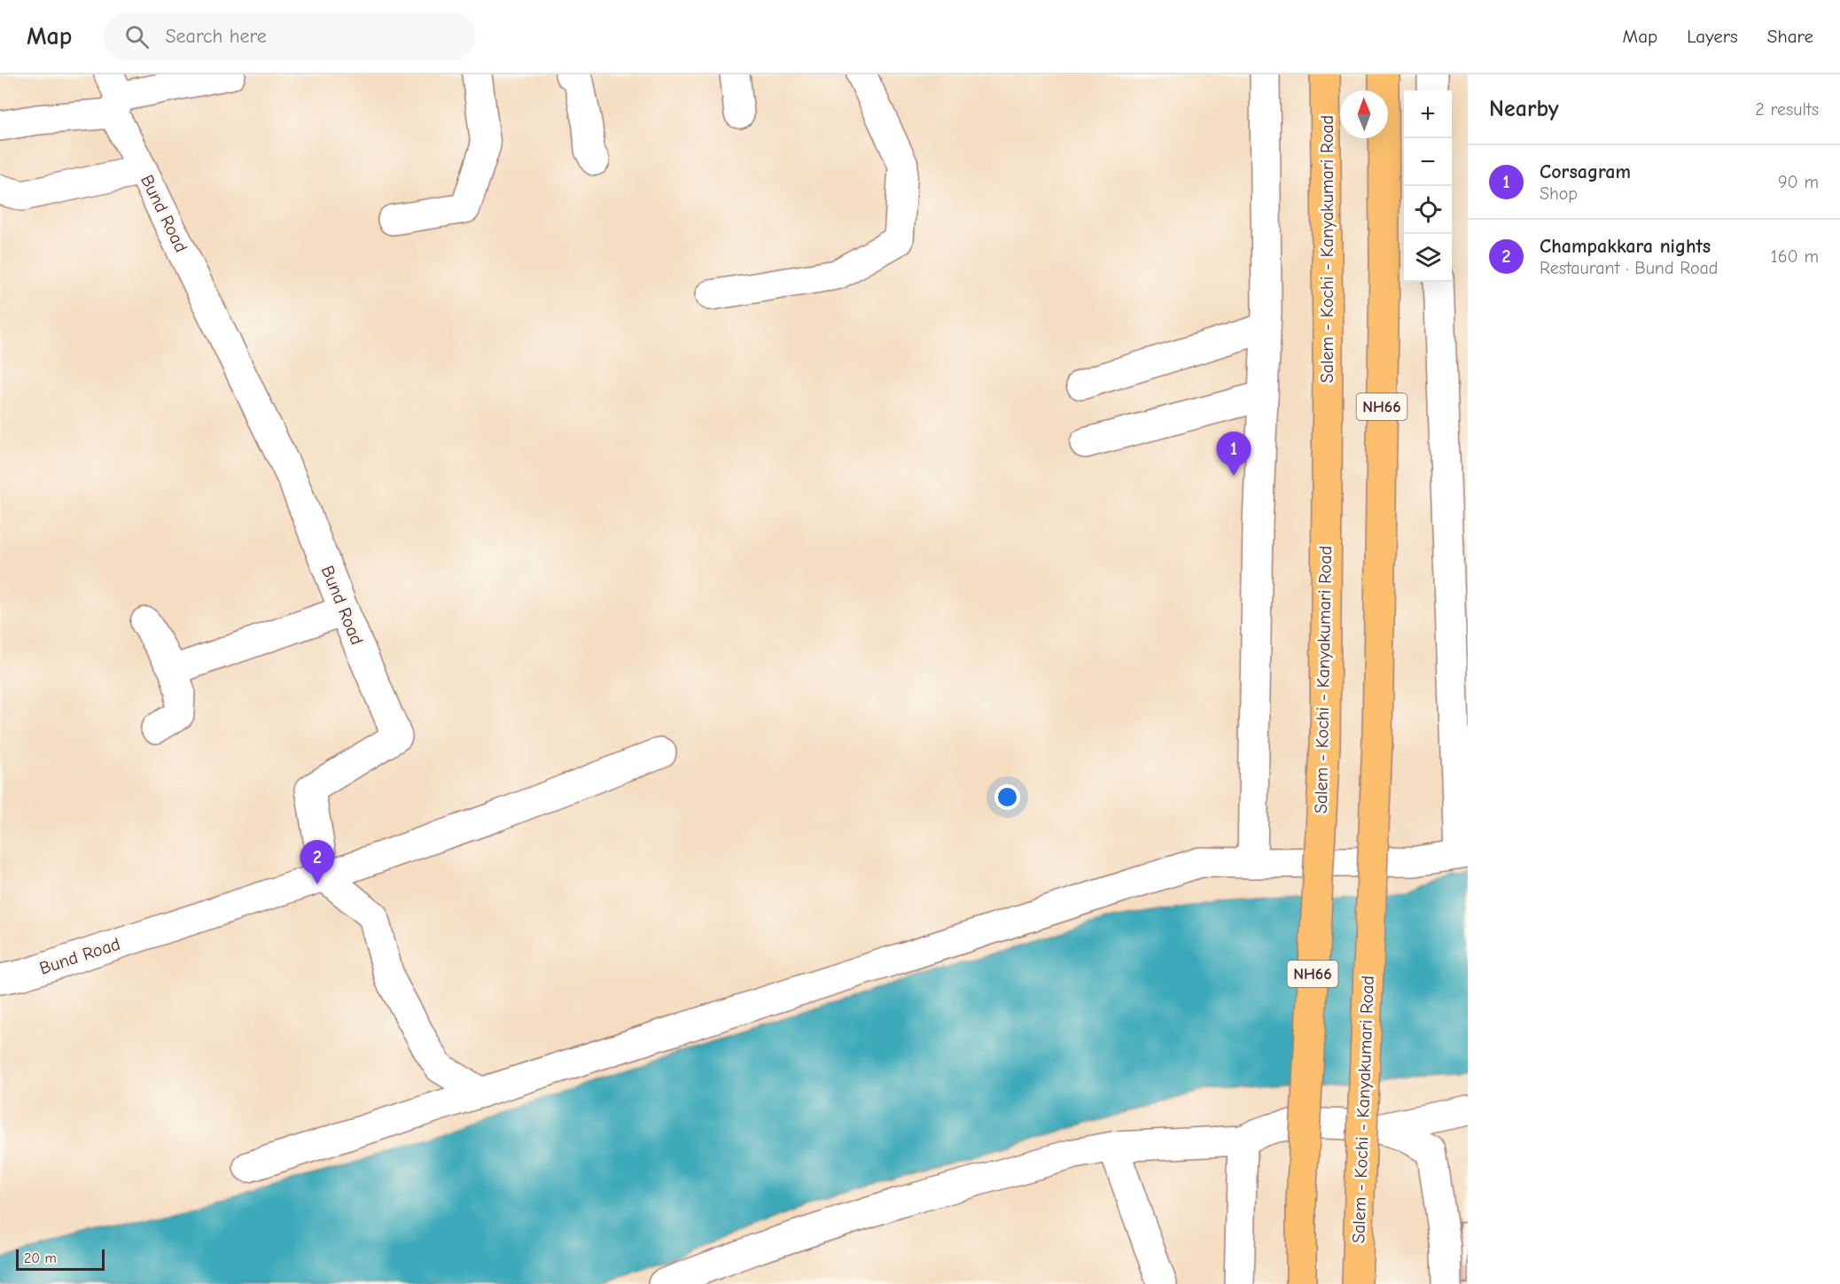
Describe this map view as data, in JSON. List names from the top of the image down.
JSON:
{
  "streets": {
    "highway": ["Salem - Kochi - Kanyakumari Road", "NH66"],
    "street": ["Bund Road"]
  },
  "scale_bar": "20 m",
  "north": "top",
  "page": {
    "header": "Map",
    "search": "Search here",
    "nav": ["Map", "Layers", "Share"],
    "heading": ["Nearby", "2 results"],
    "map_buttons": ["+", "−"],
    "list": [
      {
        "mark": "1",
        "name": "Corsagram",
        "note": "Shop",
        "value": "90 m"
      },
      {
        "mark": "2",
        "name": "Champakkara nights",
        "note": "Restaurant · Bund Road",
        "value": "160 m"
      }
    ],
    "pins": ["1", "2"],
    "scale": "20 m"
  }
}
